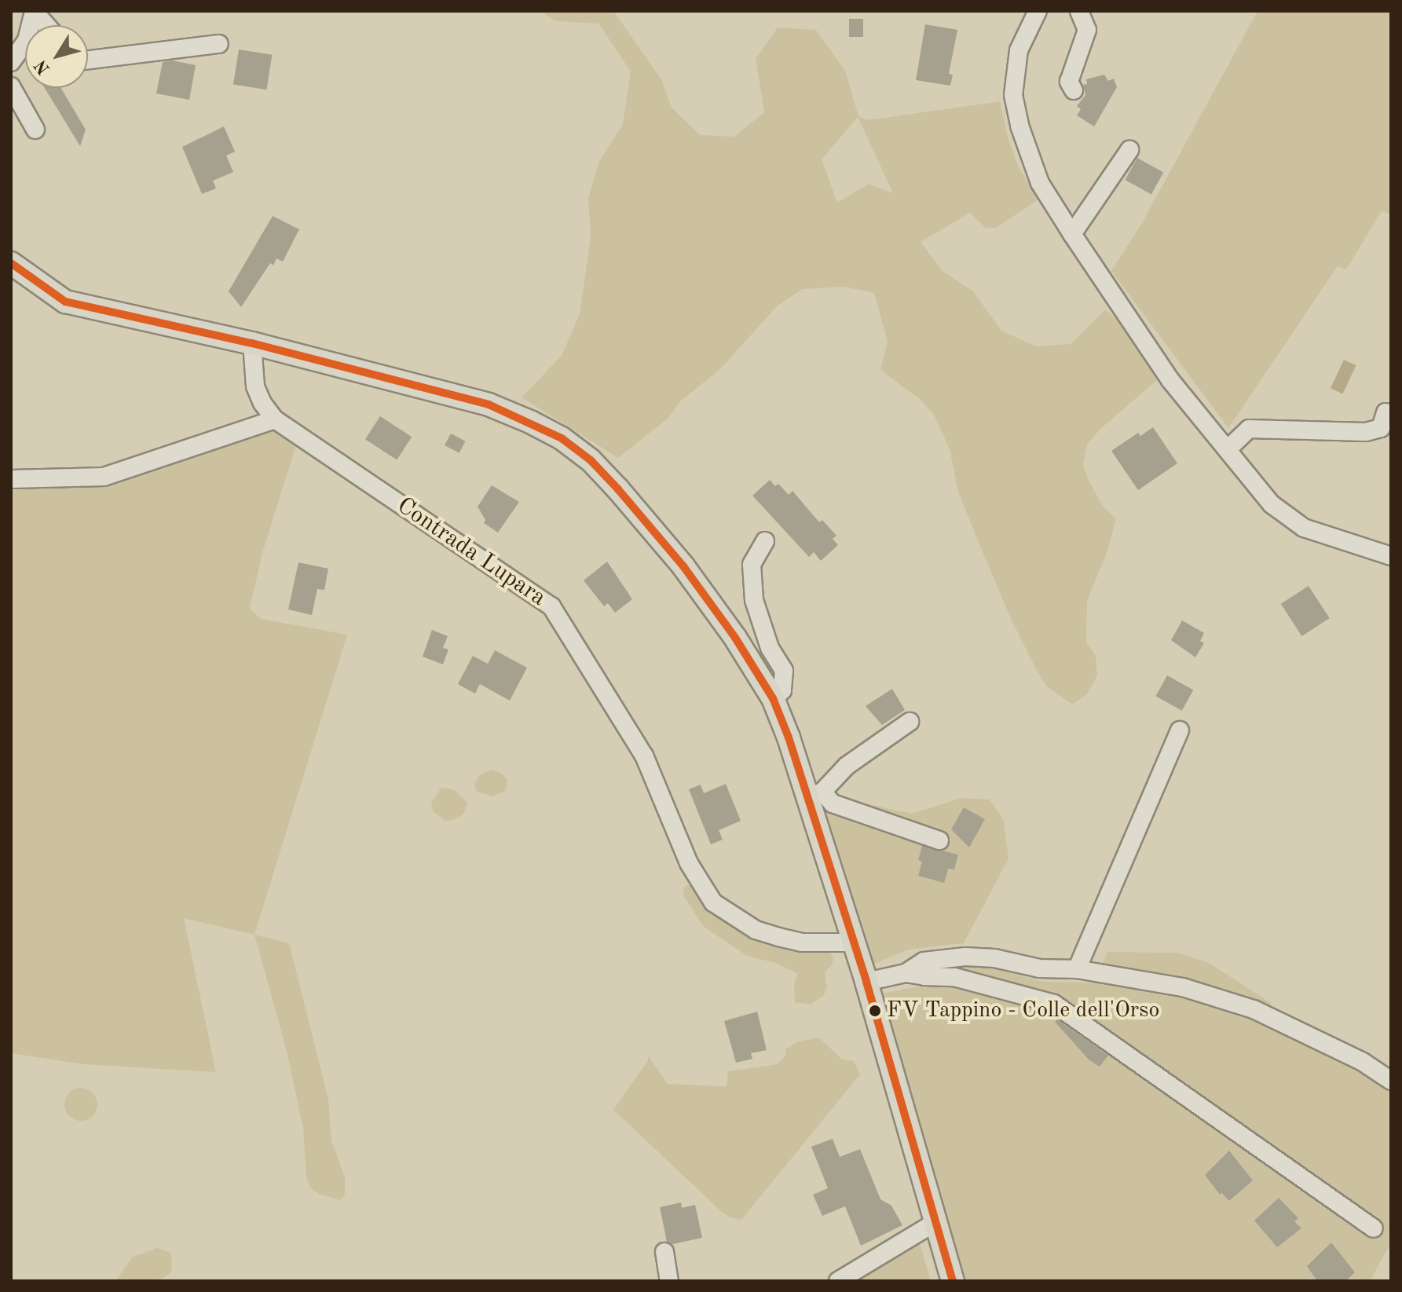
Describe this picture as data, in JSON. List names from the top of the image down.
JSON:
{
  "streets": {
    "street": ["Contrada Lupara"]
  },
  "places": ["FV Tappino - Colle dell'Orso"],
  "north": "bottom left"
}
